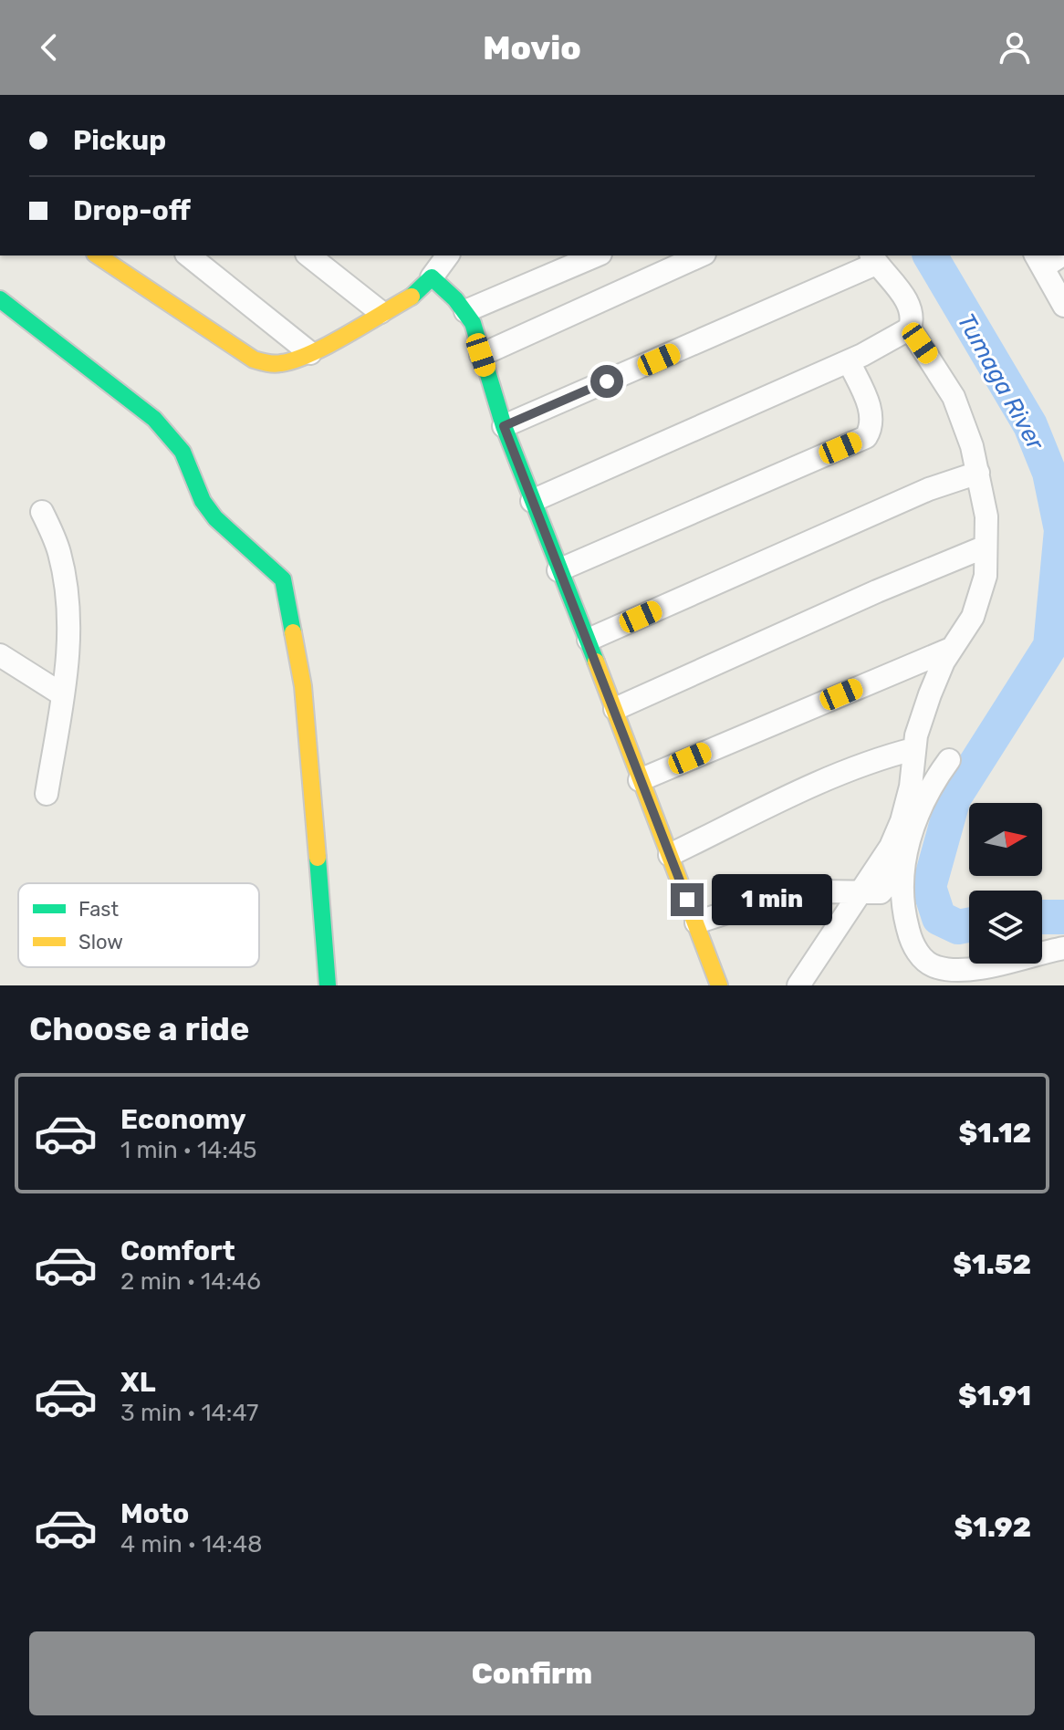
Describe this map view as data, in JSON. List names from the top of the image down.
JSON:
{
  "water": ["Tumaga River"],
  "legend": ["Fast", "Slow"],
  "north": "right",
  "page": {
    "header": "Movio",
    "banner": ["Pickup", "Drop-off"],
    "bubble": "1 min",
    "heading": "Choose a ride",
    "list": [
      {
        "name": "Economy",
        "note": "1 min · 14:45",
        "value": "$1.12"
      },
      {
        "name": "Comfort",
        "note": "2 min · 14:46",
        "value": "$1.52"
      },
      {
        "name": "XL",
        "note": "3 min · 14:47",
        "value": "$1.91"
      },
      {
        "name": "Moto",
        "note": "4 min · 14:48",
        "value": "$1.92"
      }
    ],
    "buttons": "Confirm"
  }
}
